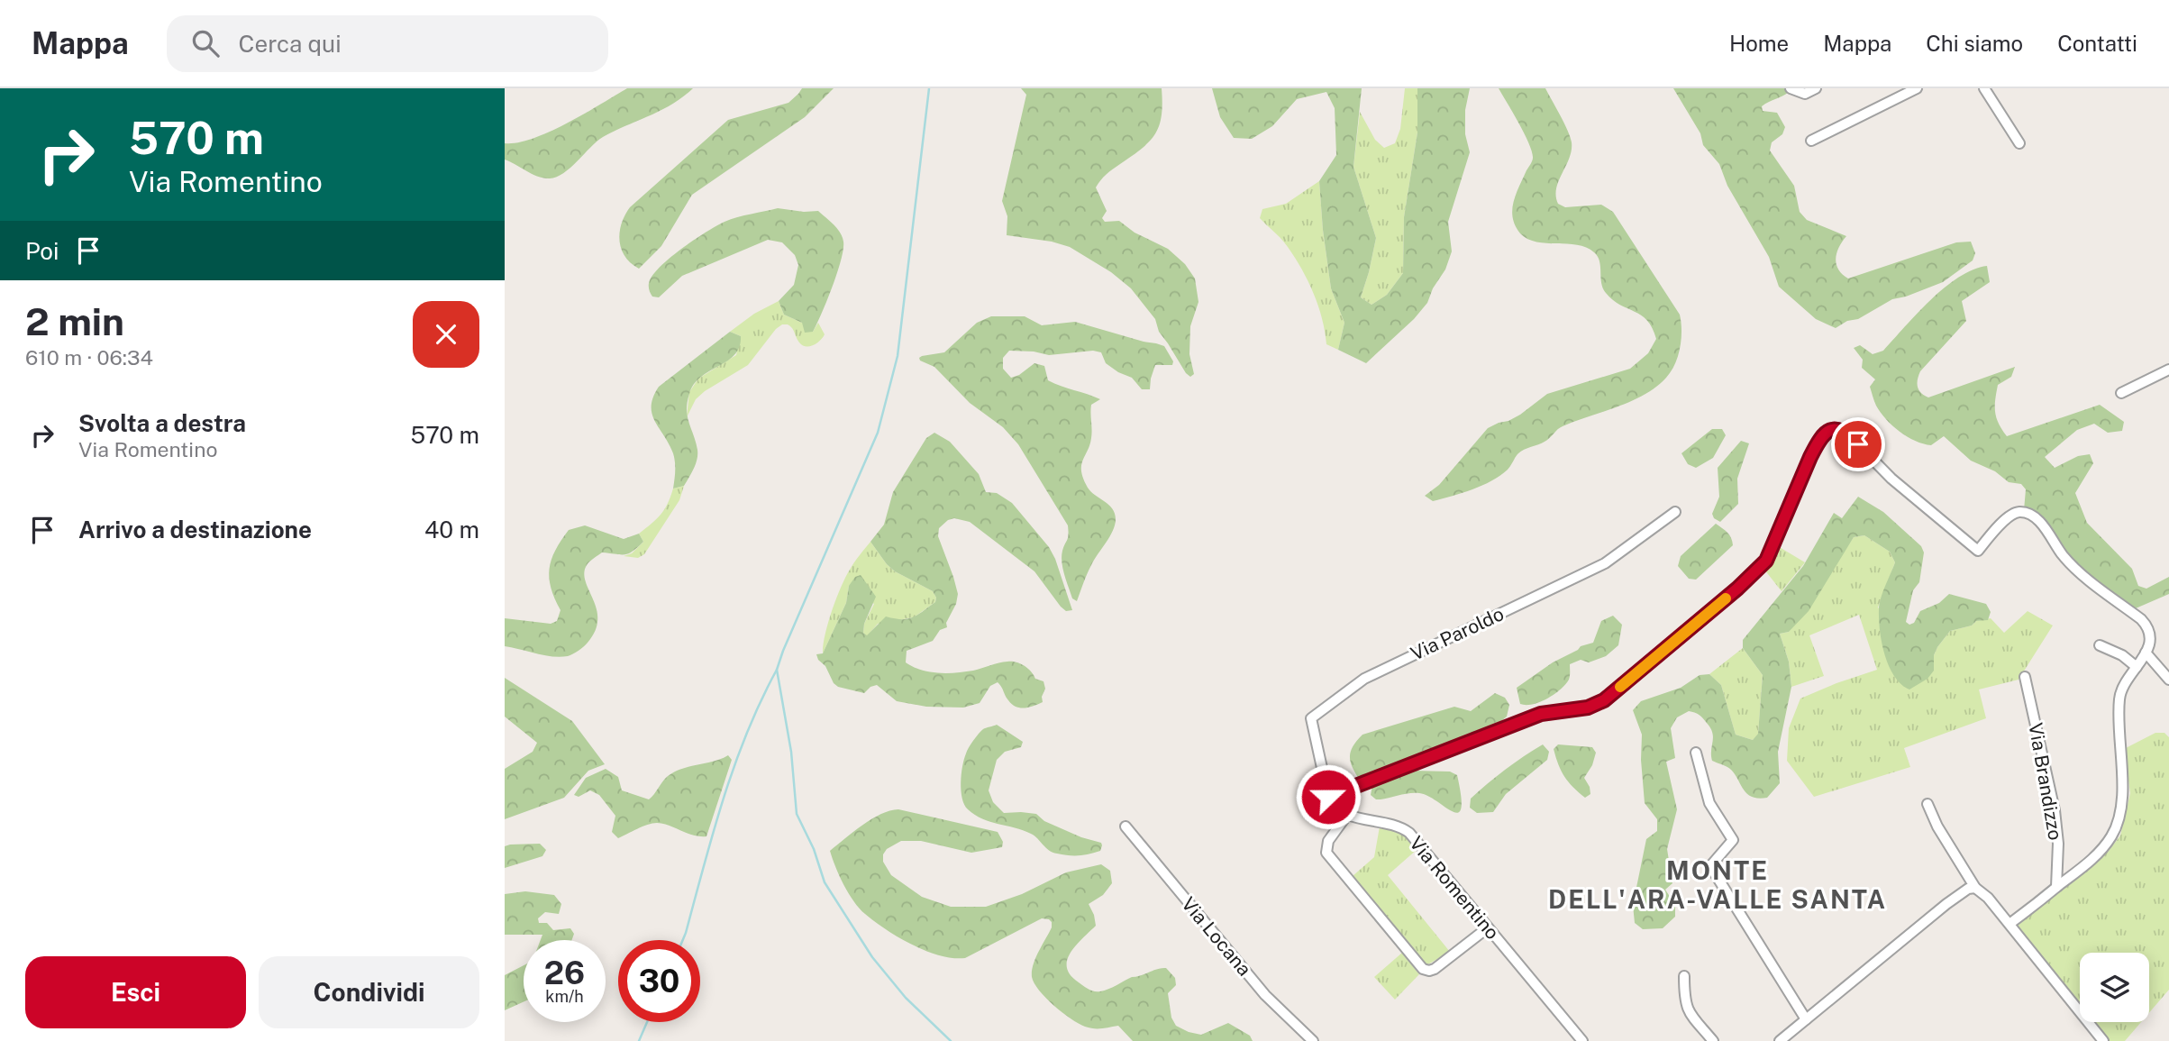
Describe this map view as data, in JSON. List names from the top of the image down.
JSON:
{
  "streets": {
    "street": [
      "Via Paroldo",
      "Via Brandizzo",
      "Via Romentino",
      "Via Locana"
    ]
  },
  "districts": ["MONTE DELL'ARA-VALLE SANTA"],
  "page": {
    "header": "Mappa",
    "search": "Cerca qui",
    "nav": [
      "Home",
      "Mappa",
      "Chi siamo",
      "Contatti"
    ],
    "turn": ["570 m", "Via Romentino"],
    "then": "Poi",
    "heading": ["2 min", "610 m · 06:34"],
    "list": [
      {
        "name": "Svolta a destra",
        "note": "Via Romentino",
        "value": "570 m"
      },
      {
        "name": "Arrivo a destinazione",
        "value": "40 m"
      }
    ],
    "speed": "26 km/h",
    "limit": "30",
    "buttons": ["Esci", "Condividi"]
  }
}
